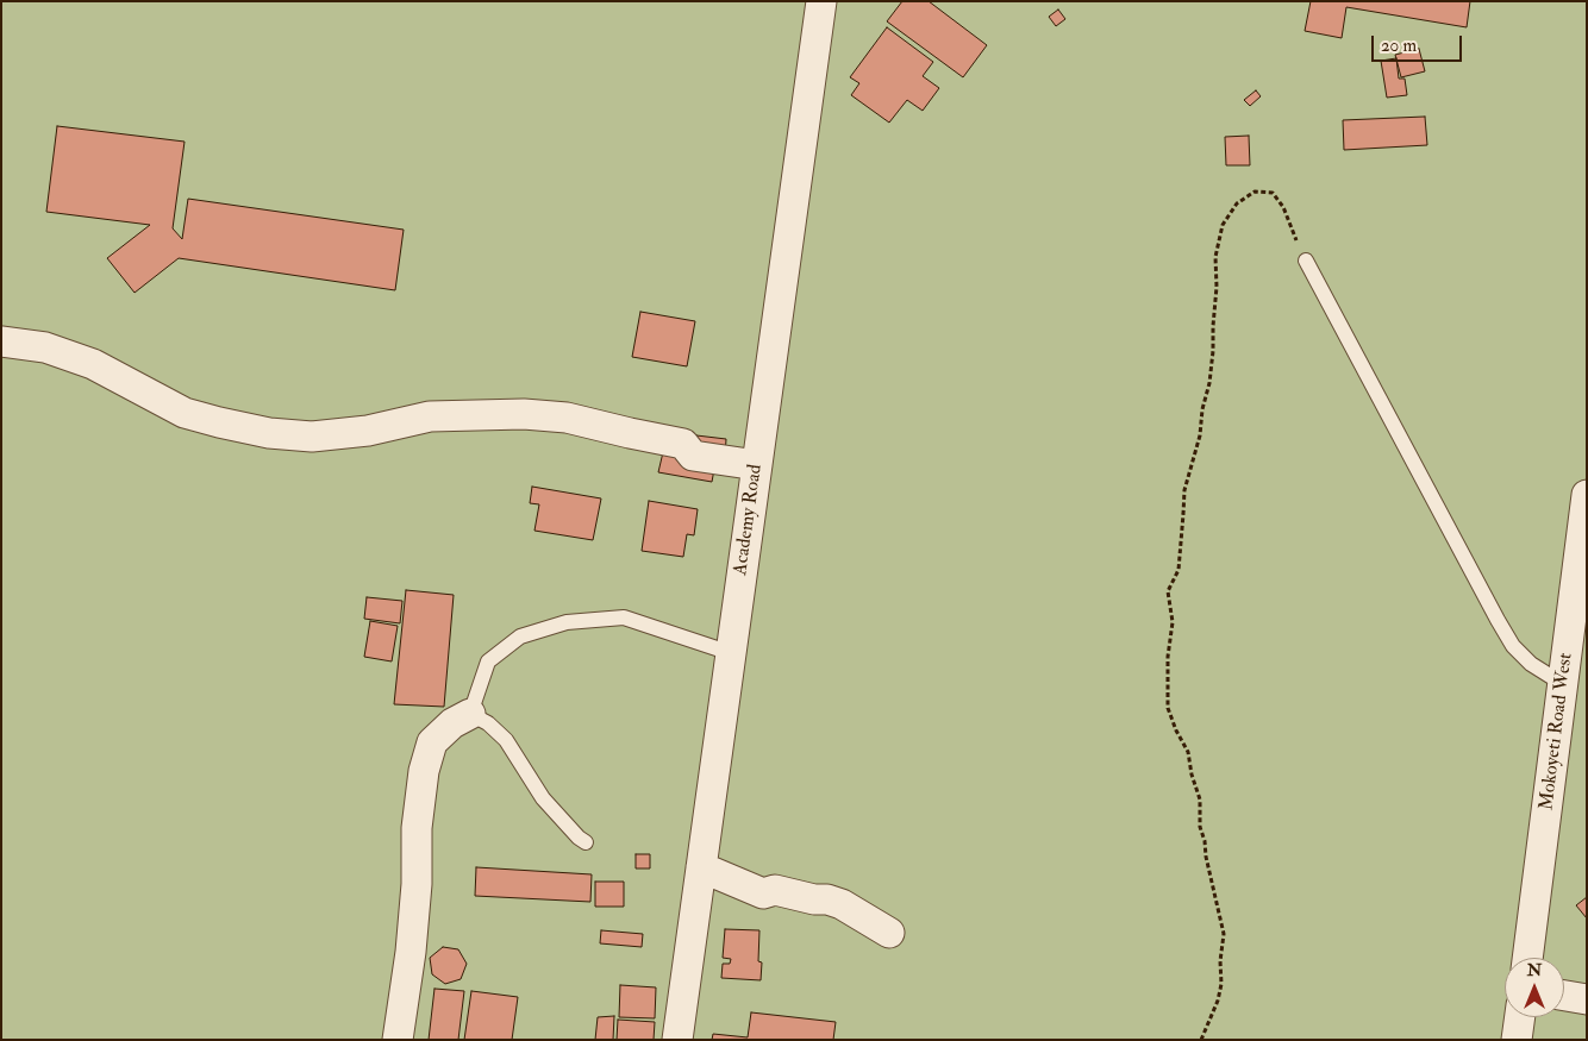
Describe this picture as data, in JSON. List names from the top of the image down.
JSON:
{
  "streets": {
    "street": ["Academy Road", "Mokoyeti Road West"]
  },
  "scale_bar": "20 m",
  "north": "top"
}
